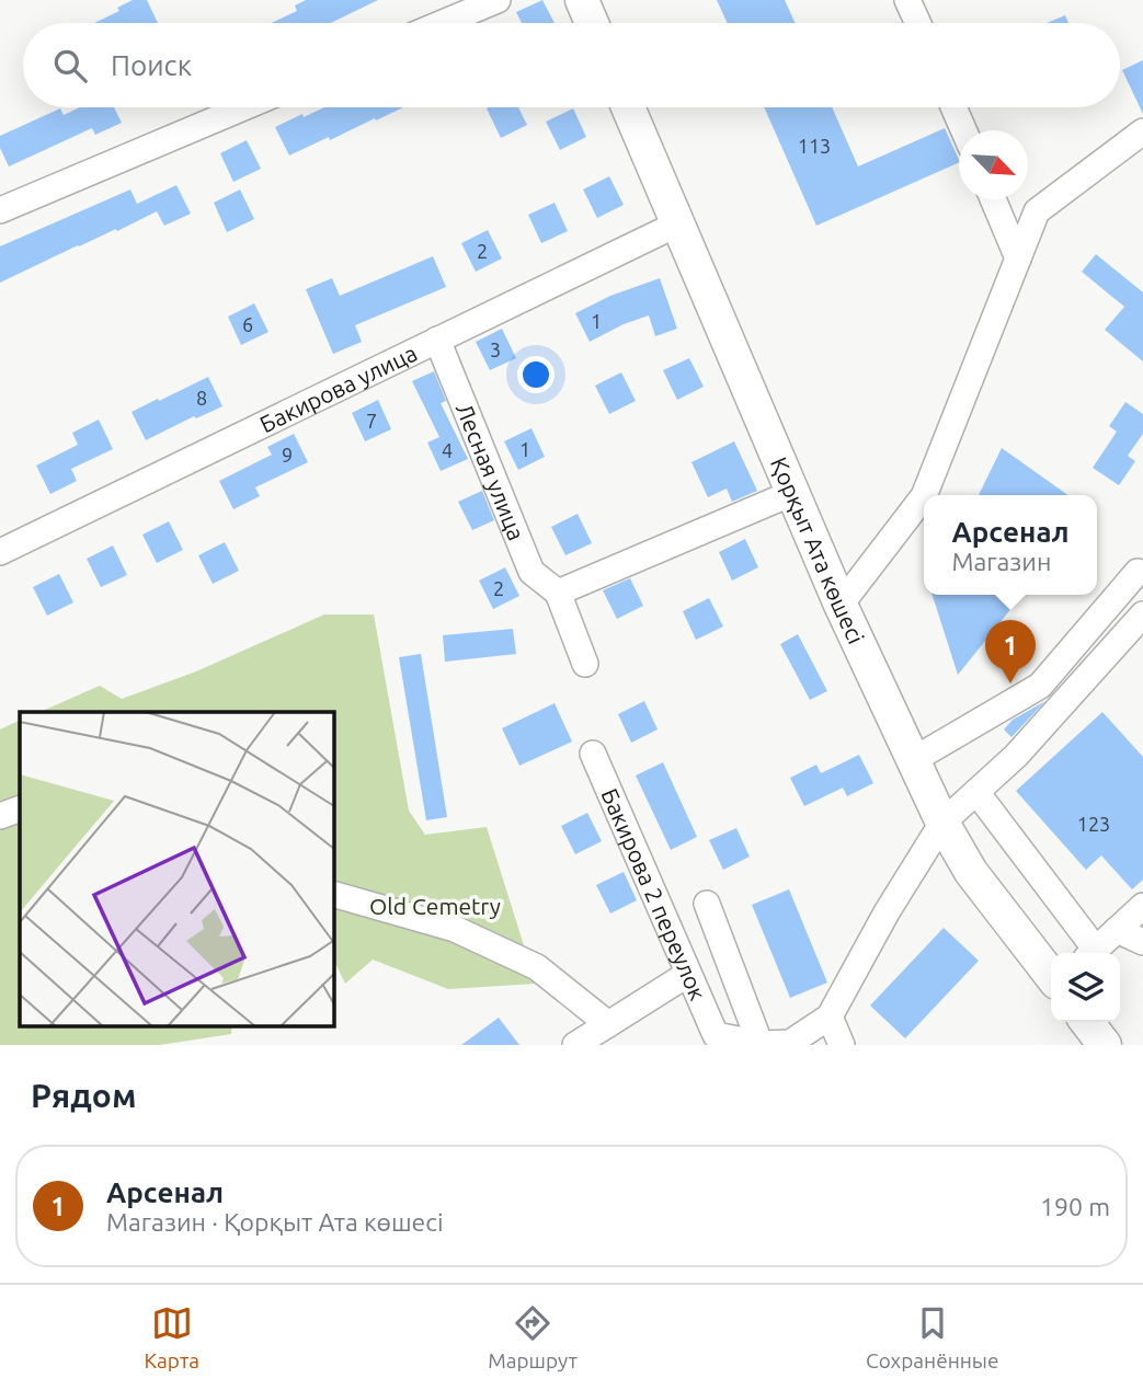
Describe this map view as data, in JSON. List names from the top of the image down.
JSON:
{
  "streets": {
    "main road": ["Қорқыт Ата көшесі"],
    "street": ["Бакирова улица", "Лесная улица", "Бакирова 2 переулок"]
  },
  "crossings": [
    ["Бакирова улица", "Лесная улица"],
    ["Бакирова улица", "Қорқыт Ата көшесі"]
  ],
  "parks": ["Old Cemetry"],
  "house_numbers": [
    "113",
    "2",
    "1",
    "6",
    "3",
    "8",
    "7",
    "1",
    "4",
    "9",
    "2",
    "123"
  ],
  "north": "bottom right",
  "page": {
    "search": "Поиск",
    "popup": ["Арсенал", "Магазин"],
    "pins": "1",
    "heading": "Рядом",
    "list": [
      {
        "mark": "1",
        "name": "Арсенал",
        "note": "Магазин · Қорқыт Ата көшесі",
        "value": "190 m"
      }
    ],
    "nav": ["Карта", "Маршрут", "Сохранённые"]
  }
}
